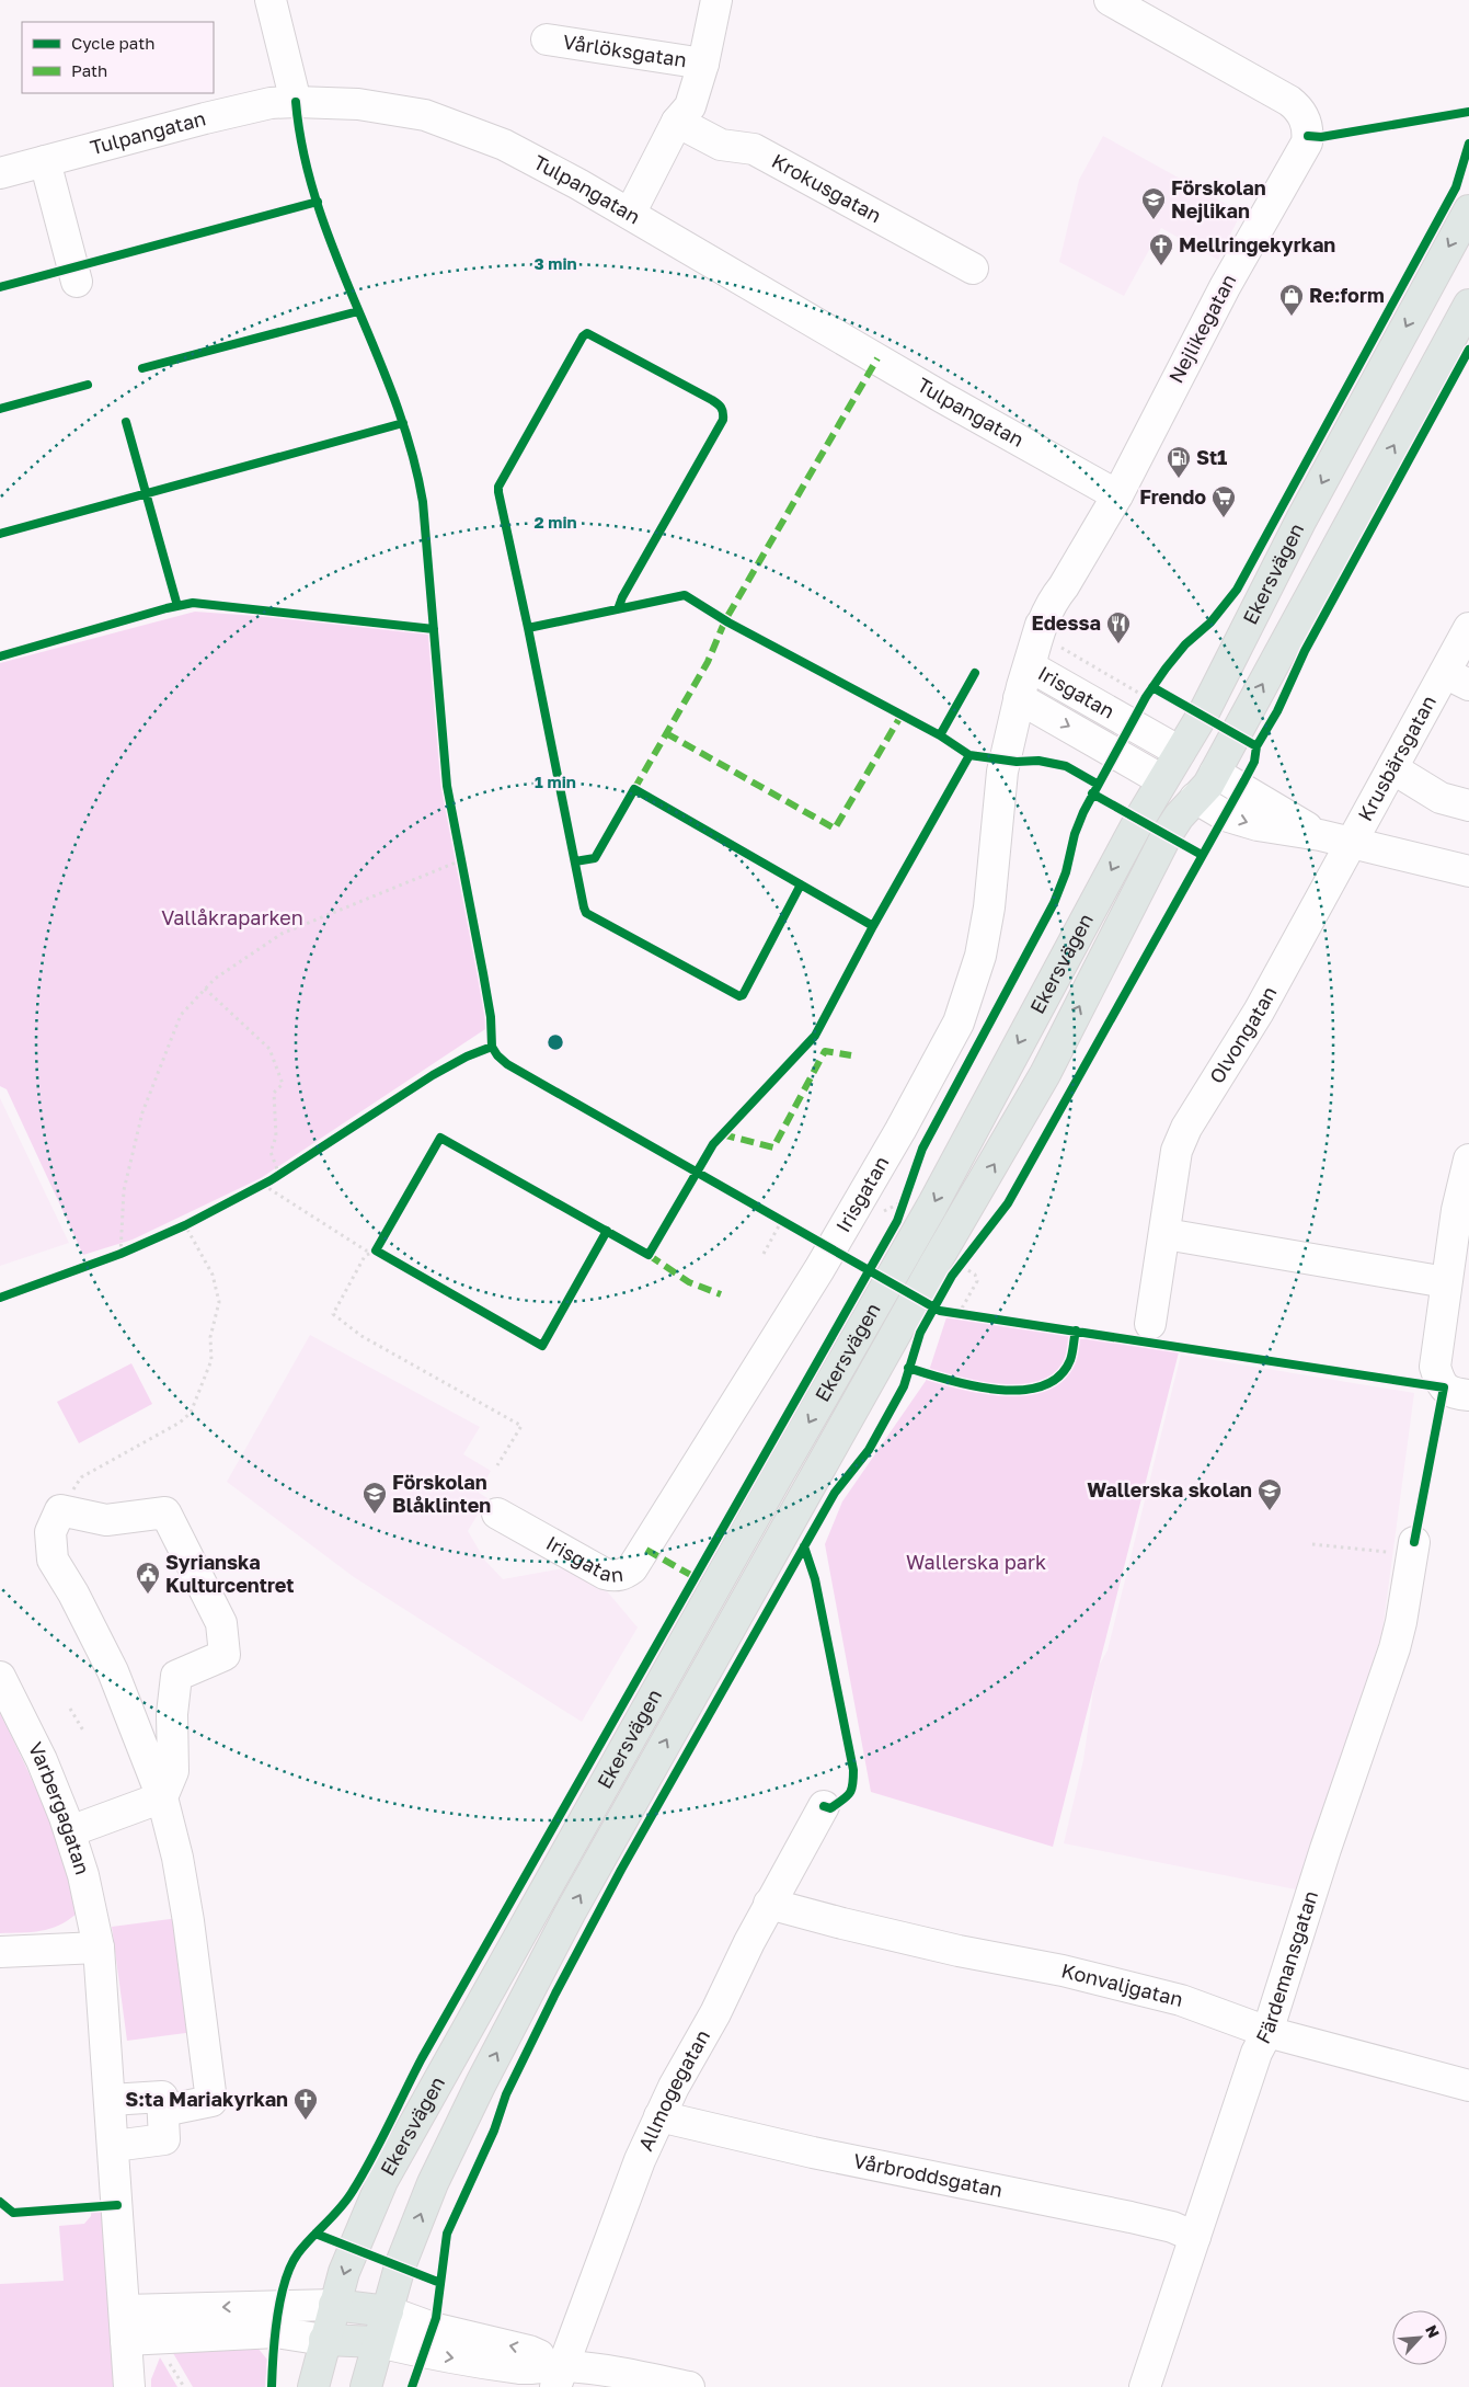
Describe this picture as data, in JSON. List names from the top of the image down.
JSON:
{
  "streets": {
    "main road": ["Ekersvägen"],
    "street": [
      "Vårlöksgatan",
      "Tulpangatan",
      "Krokusgatan",
      "Nejlikegatan",
      "Irisgatan",
      "Krusbärsgatan",
      "Olvongatan",
      "Varbergagatan",
      "Färdemansgatan",
      "Konvaljgatan",
      "Allmogegatan",
      "Vårbroddsgatan"
    ]
  },
  "crossings": [
    ["Tulpangatan", "Nejlikegatan"],
    ["Nejlikegatan", "Irisgatan"],
    ["Ekersvägen", "Irisgatan"],
    ["Krusbärsgatan", "Olvongatan"],
    ["Färdemansgatan", "Konvaljgatan"],
    ["Färdemansgatan", "Vårbroddsgatan"],
    ["Konvaljgatan", "Allmogegatan"],
    ["Allmogegatan", "Vårbroddsgatan"]
  ],
  "parks": ["Vallåkraparken", "Wallerska park"],
  "places": {
    "school or university": ["Förskolan Nejlikan", "Wallerska skolan", "Förskolan Blåklinten"],
    "church": ["Mellringekyrkan", "S:ta Mariakyrkan"],
    "shop": ["Re:form"],
    "fuel station": ["St1"],
    "supermarket": ["Frendo"],
    "restaurant": ["Edessa"],
    "public building": ["Syrianska Kulturcentret"]
  },
  "legend": ["Cycle path", "Path"],
  "north": "top right",
  "rings": ["3 min", "2 min", "1 min"]
}
